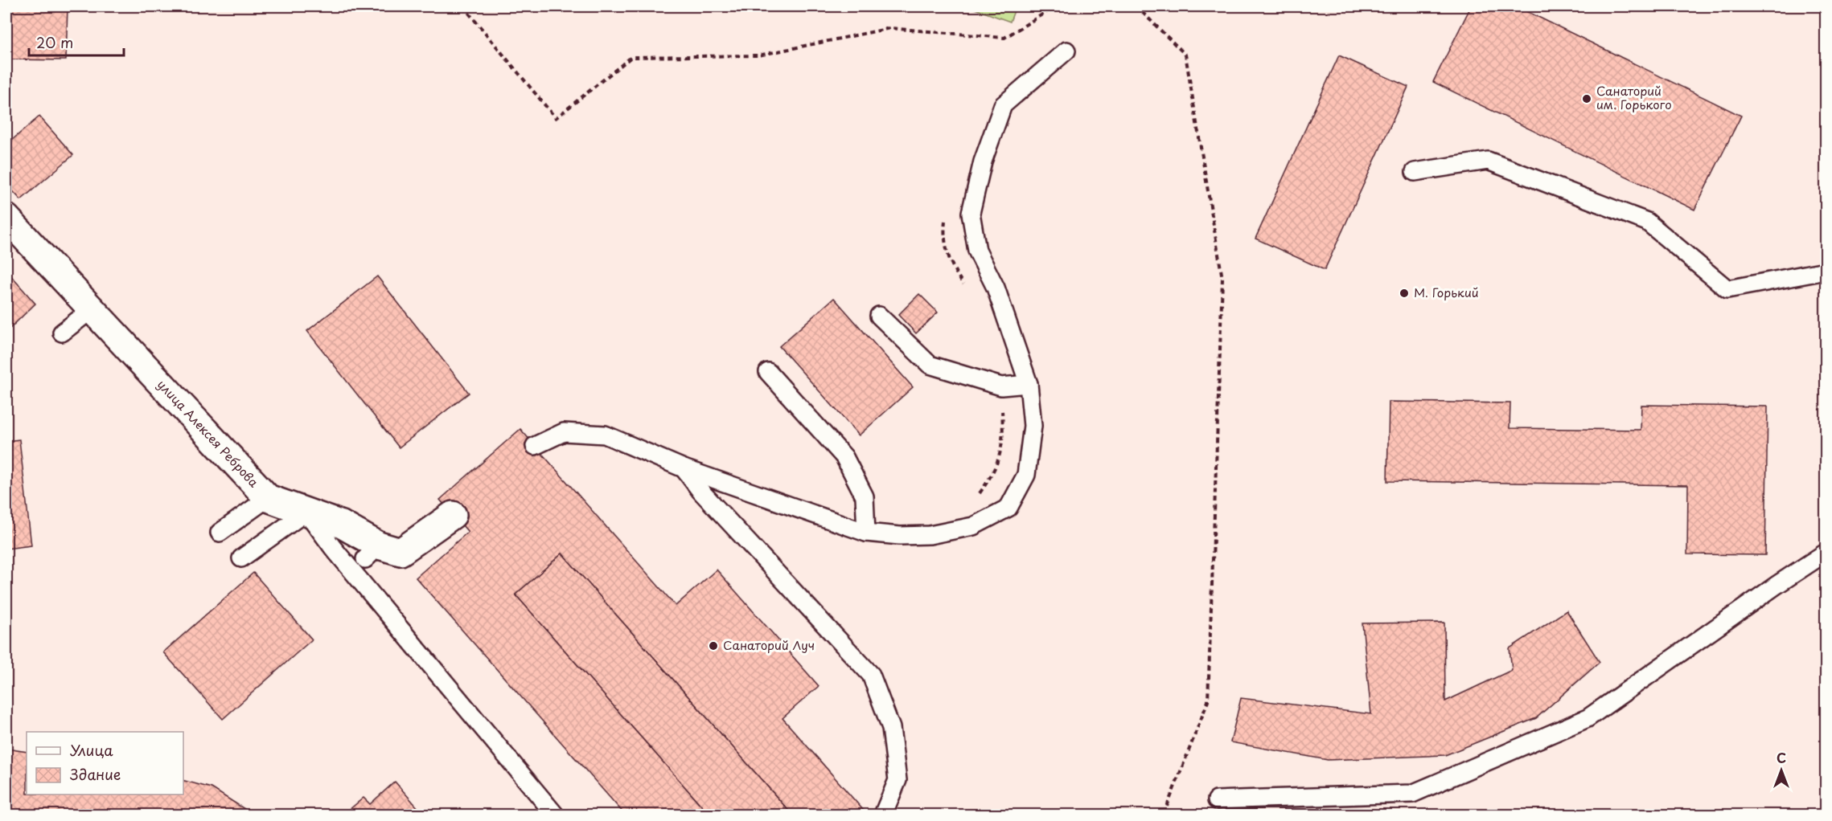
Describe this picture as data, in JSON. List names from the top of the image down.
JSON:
{
  "streets": {
    "street": ["улица Алексея Реброва"]
  },
  "places": ["Санаторий им. Горького", "М. Горький", "Cанаторий Луч"],
  "legend": ["Улица", "Здание"],
  "scale_bar": "20 m",
  "north": "top"
}
